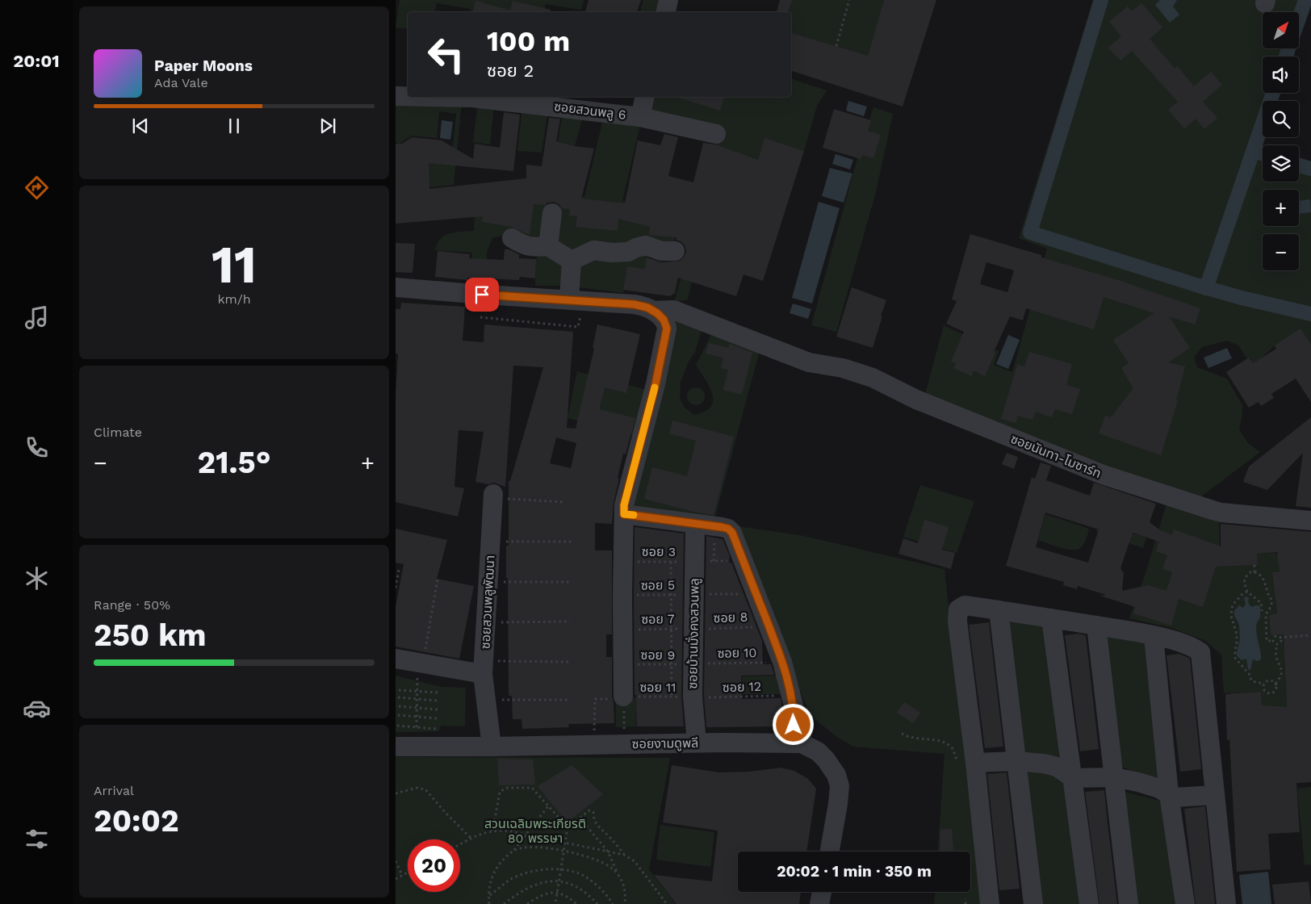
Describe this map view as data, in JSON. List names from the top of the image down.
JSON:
{
  "streets": {
    "street": [
      "ซอยสวนพลู 6",
      "ซอยนันทา-โมซาร์ท",
      "ซอยสวนพลูพัฒนา",
      "ซอยบ้านมั่งคงสวนพลู",
      "ซอยงามดูพลี"
    ],
    "path": [
      "ซอย 3",
      "ซอย 5",
      "ซอย 8",
      "ซอย 7",
      "ซอย 10",
      "ซอย 9",
      "ซอย 11",
      "ซอย 12"
    ]
  },
  "crossings": [
    ["ซอย 3", "ซอยบ้านมั่งคงสวนพลู"],
    ["ซอย 5", "ซอยบ้านมั่งคงสวนพลู"],
    ["ซอยสวนพลูพัฒนา", "ซอยงามดูพลี"],
    ["ซอย 8", "ซอย 7"],
    ["ซอย 8", "ซอยบ้านมั่งคงสวนพลู"],
    ["ซอย 7", "ซอยบ้านมั่งคงสวนพลู"],
    ["ซอยบ้านมั่งคงสวนพลู", "ซอย 10"],
    ["ซอยบ้านมั่งคงสวนพลู", "ซอย 9"],
    ["ซอยบ้านมั่งคงสวนพลู", "ซอย 11"],
    ["ซอยบ้านมั่งคงสวนพลู", "ซอย 12"],
    ["ซอยบ้านมั่งคงสวนพลู", "ซอยงามดูพลี"],
    ["ซอย 10", "ซอย 9"],
    ["ซอย 11", "ซอย 12"]
  ],
  "parks": ["สวนเฉลิมพระเกียรติ 80 พรรษา"],
  "north": "top right",
  "page": {
    "tabs": "20:01",
    "map_buttons": ["+", "−"],
    "turn": ["100 m", "ซอย 2"],
    "song": ["Paper Moons", "Ada Vale"],
    "tile": [
      ["11", "km/h"],
      "Climate",
      ["Range · 50%", "250 km"],
      ["Arrival", "20:02"]
    ],
    "heat": ["−", "21.5°", "+"],
    "limit": "20",
    "trip": "20:02 · 1 min · 350 m"
  }
}
